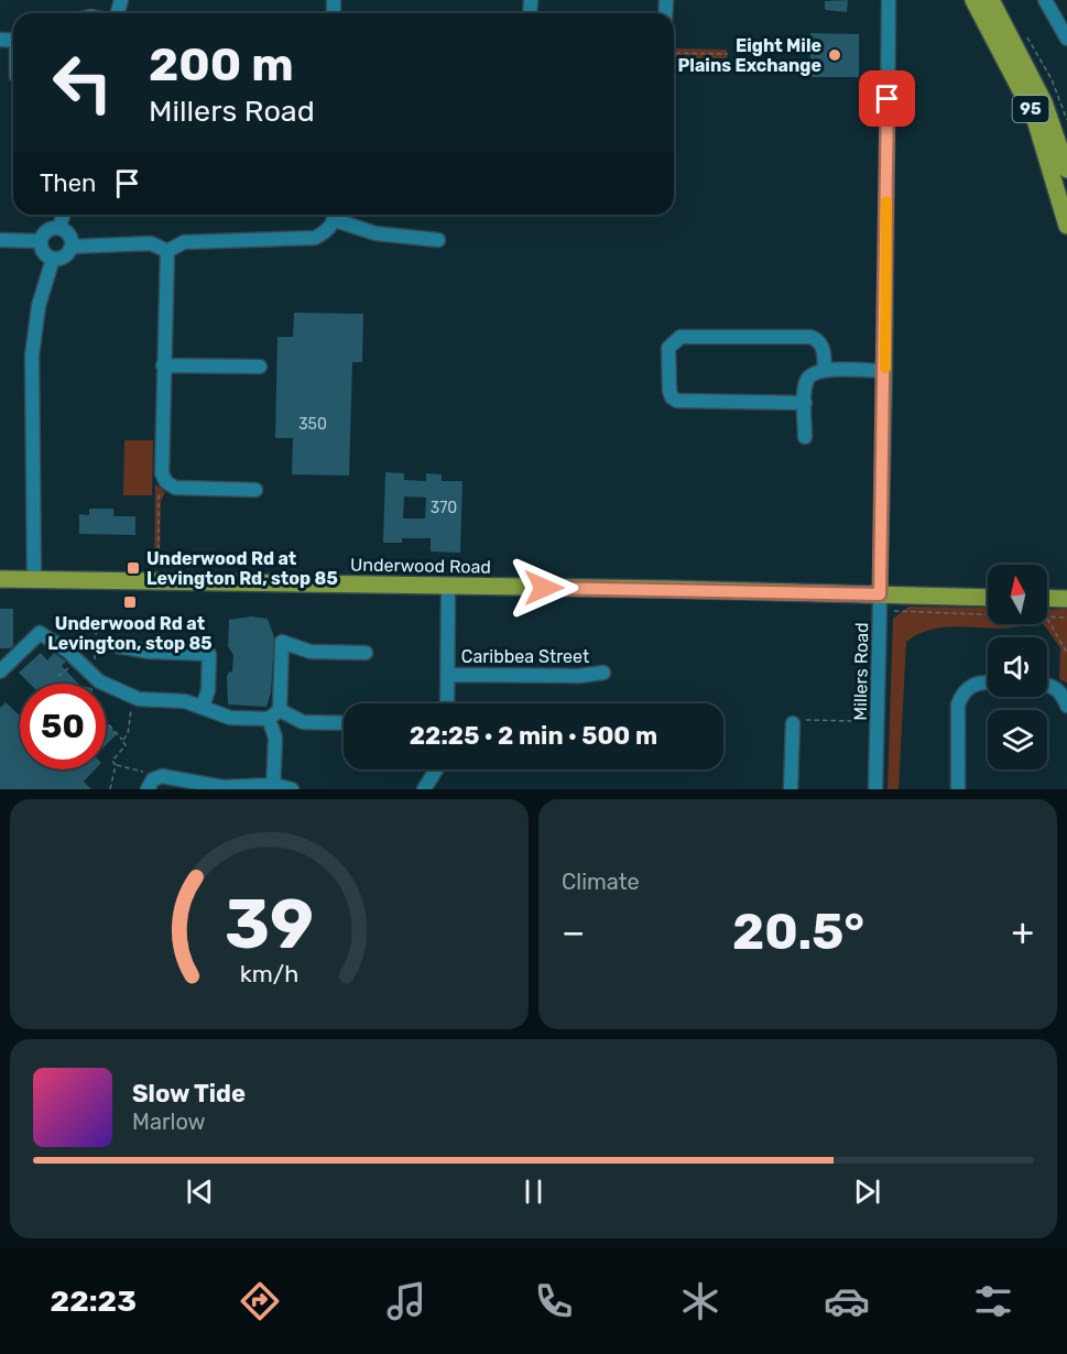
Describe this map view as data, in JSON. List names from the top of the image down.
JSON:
{
  "streets": {
    "main road": ["95", "Underwood Road"],
    "street": ["Caribbea Street", "Millers Road"]
  },
  "crossings": [
    ["Underwood Road", "Millers Road"]
  ],
  "places": {
    "other": ["Eight Mile Plains Exchange"],
    "transit": ["Underwood Rd at Levington Rd, stop 85", "Underwood Rd at Levington, stop 85"]
  },
  "house_numbers": ["350", "370"],
  "north": "top",
  "page": {
    "turn": ["200 m", "Millers Road"],
    "then": "Then",
    "limit": "50",
    "trip": "22:25 · 2 min · 500 m",
    "tile": "Climate",
    "heat": ["−", "20.5°", "+"],
    "song": ["Slow Tide", "Marlow"],
    "tabs": "22:23",
    "gauge": ["39", "km/h"]
  }
}
